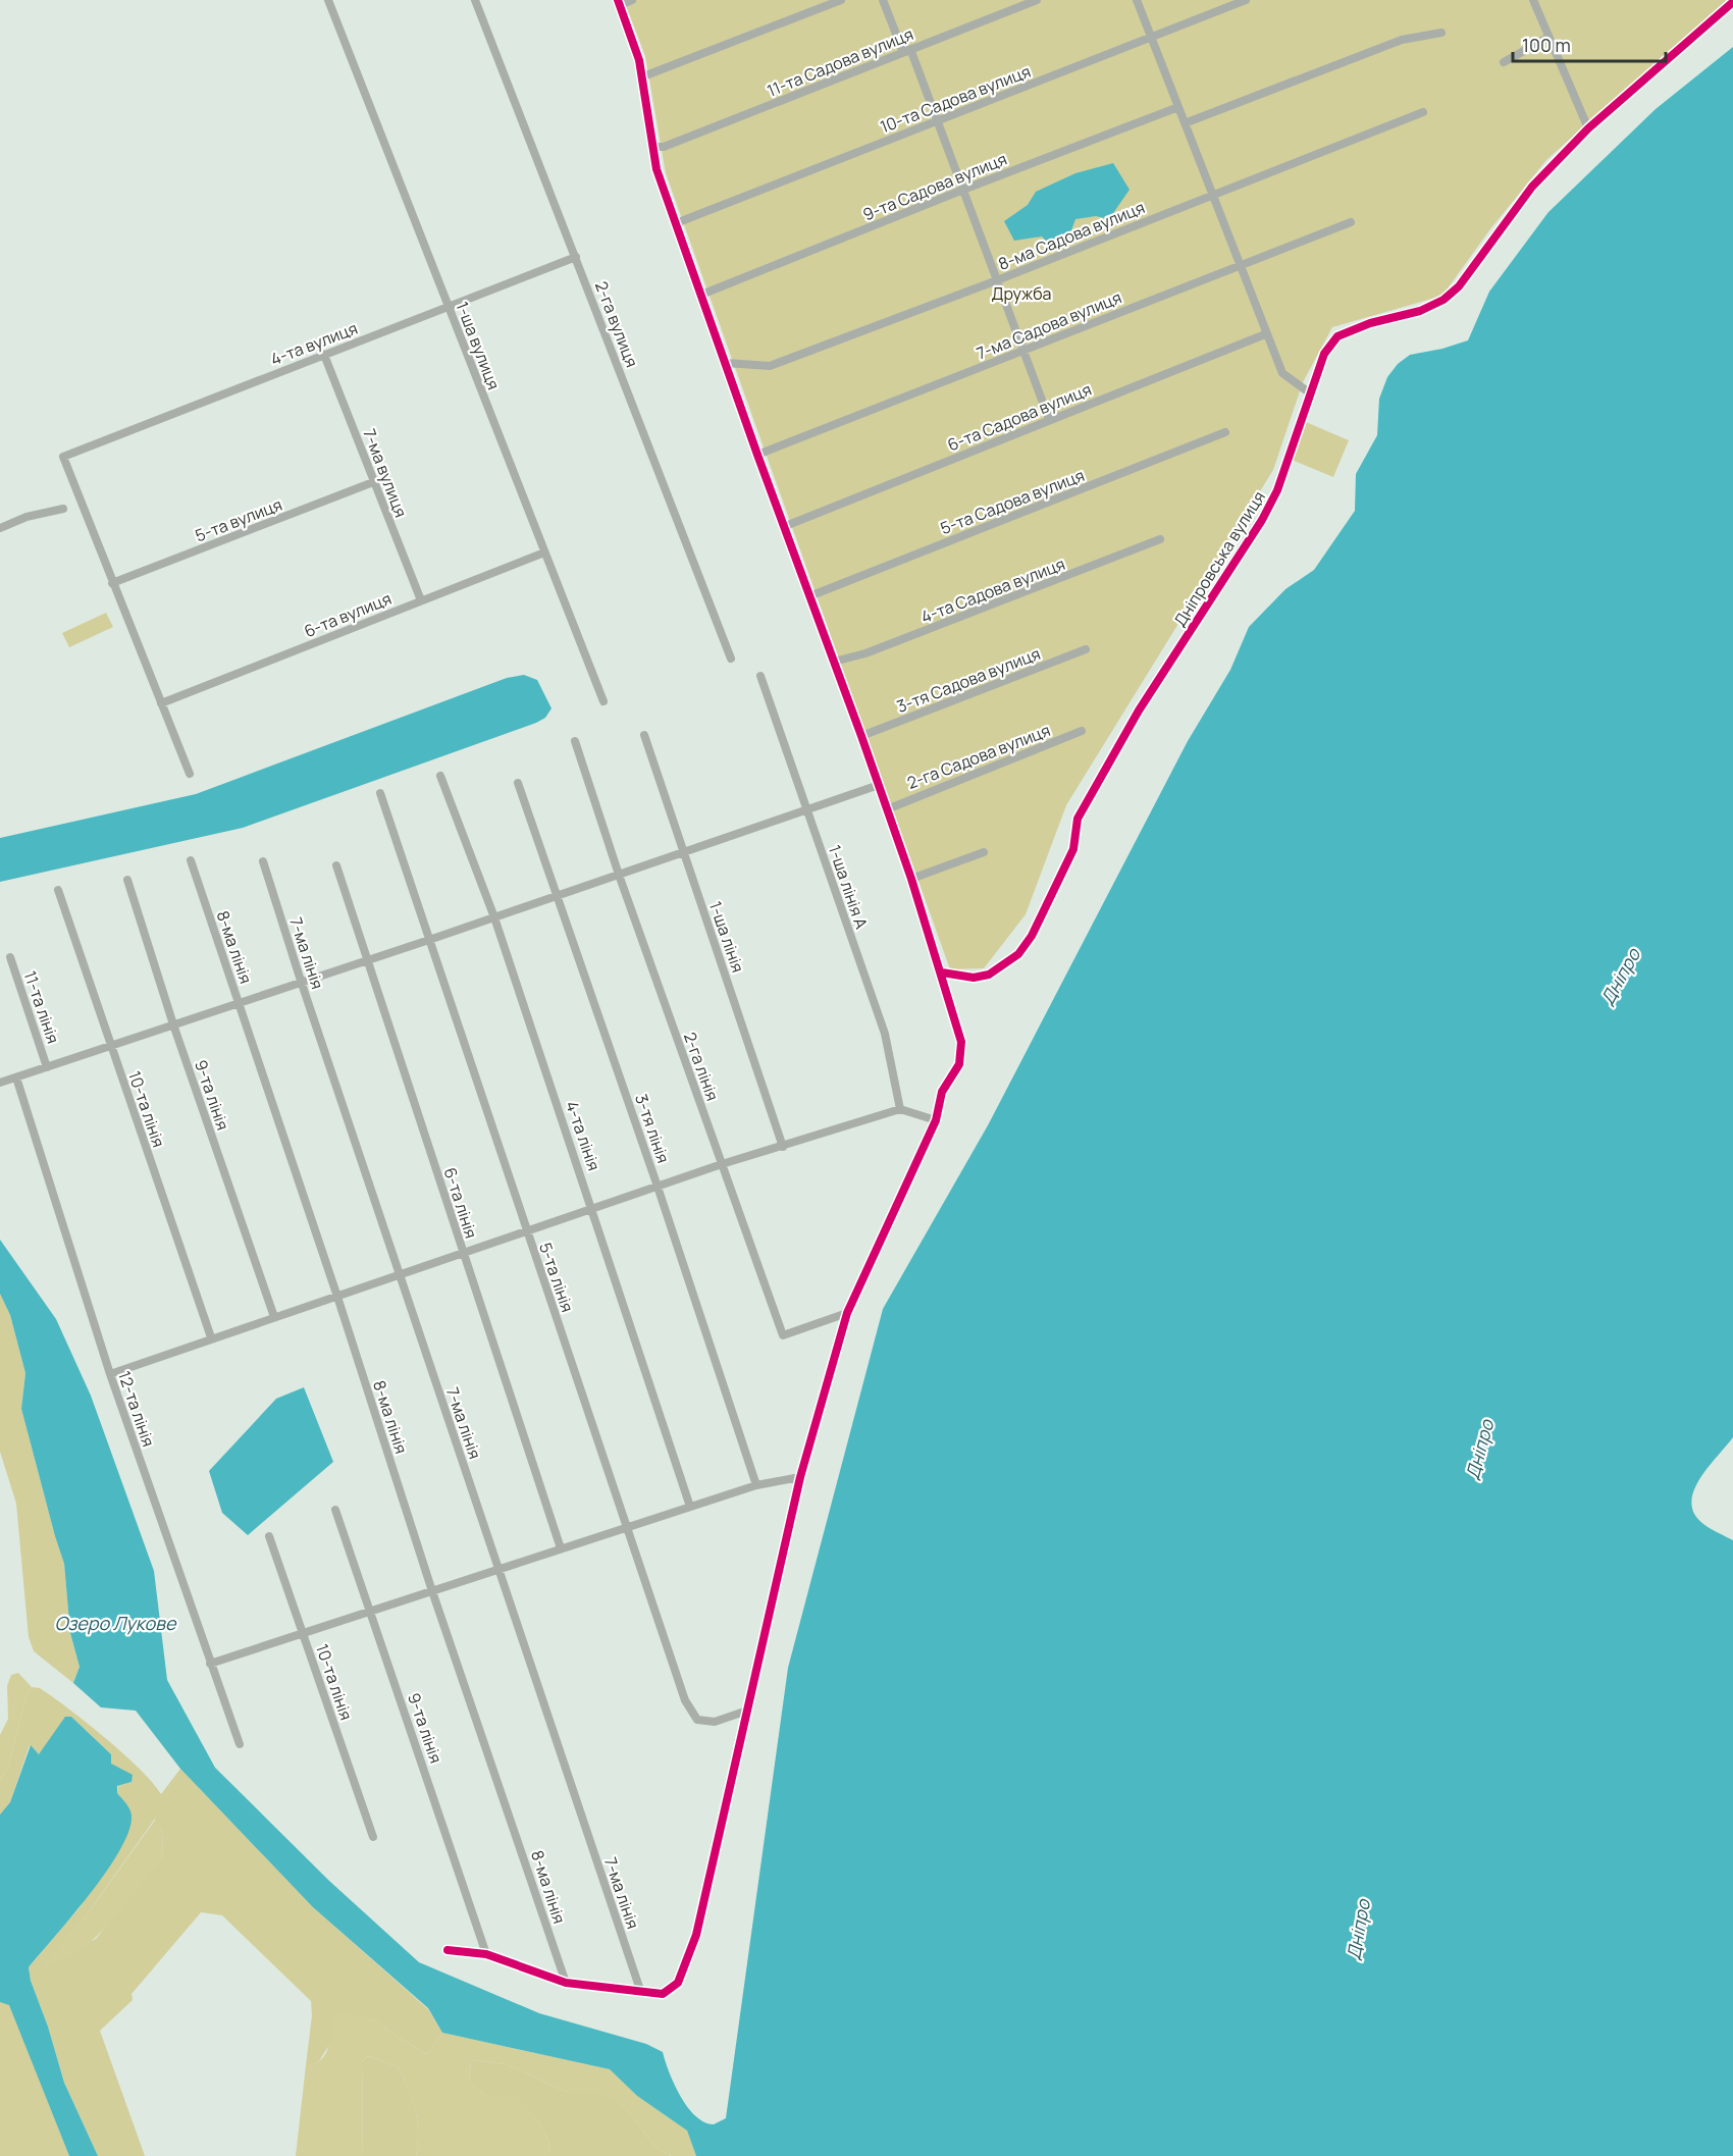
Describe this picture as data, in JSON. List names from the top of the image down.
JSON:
{
  "streets": {
    "street": [
      "11-та Садова вулиця",
      "10-та Садова вулиця",
      "9-та Садова вулиця",
      "8-ма Садова вулиця",
      "2-га вулиця",
      "7-ма Садова вулиця",
      "4-та вулиця",
      "1-ша вулиця",
      "6-та Садова вулиця",
      "7-ма вулиця",
      "5-та Садова вулиця",
      "5-та вулиця",
      "Дніпровська вулиця",
      "4-та Садова вулиця",
      "6-та вулиця",
      "3-тя Садова вулиця",
      "2-га Садова вулиця",
      "1-ша лінія А",
      "1-ша лінія",
      "8-ма лінія",
      "7-ма лінія",
      "11-та лінія",
      "2-га лінія",
      "9-та лінія",
      "10-та лінія",
      "3-тя лінія",
      "4-та лінія",
      "6-та лінія",
      "5-та лінія",
      "12-та лінія"
    ]
  },
  "crossings": [
    ["2-га вулиця", "4-та вулиця"],
    ["4-та вулиця", "1-ша вулиця"],
    ["4-та вулиця", "7-ма вулиця"],
    ["4-та вулиця", "5-та вулиця"],
    ["1-ша вулиця", "6-та вулиця"],
    ["7-ма вулиця", "5-та вулиця"],
    ["7-ма вулиця", "6-та вулиця"]
  ],
  "water": ["Дніпро", "Озеро Лукове"],
  "parks": ["Дружба"],
  "scale_bar": "100 m"
}
